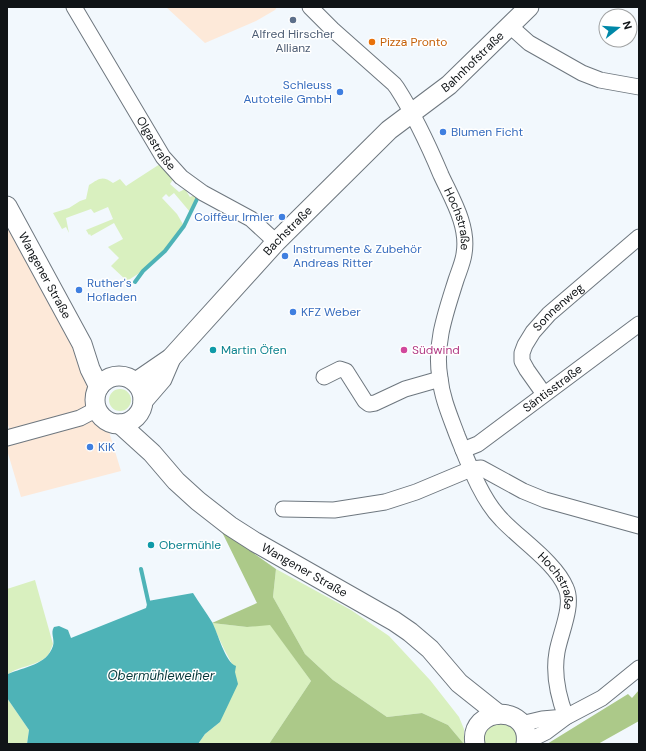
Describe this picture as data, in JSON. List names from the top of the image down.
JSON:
{
  "streets": {
    "main road": ["Bahnhofstraße", "Bachstraße", "Wangener Straße"],
    "street": [
      "Olgastraße",
      "Hochstraße",
      "Sonnenweg",
      "Säntisstraße"
    ]
  },
  "crossings": [
    ["Bahnhofstraße", "Hochstraße"],
    ["Bahnhofstraße", "Bachstraße"],
    ["Olgastraße", "Bachstraße"],
    ["Hochstraße", "Bachstraße"],
    ["Hochstraße", "Säntisstraße"],
    ["Bachstraße", "Wangener Straße"],
    ["Sonnenweg", "Säntisstraße"]
  ],
  "water": ["Obermühleweiher"],
  "places": [
    "Alfred Hirscher Allianz",
    "Pizza Pronto",
    "Schleuss Autoteile GmbH",
    "Blumen Ficht",
    "Coiffeur Irmler",
    "Instrumente & Zubehör Andreas Ritter",
    "Ruther's Hofladen",
    "KFZ Weber",
    "Martin Öfen",
    "Südwind",
    "KiK",
    "Obermühle"
  ],
  "north": "right"
}
